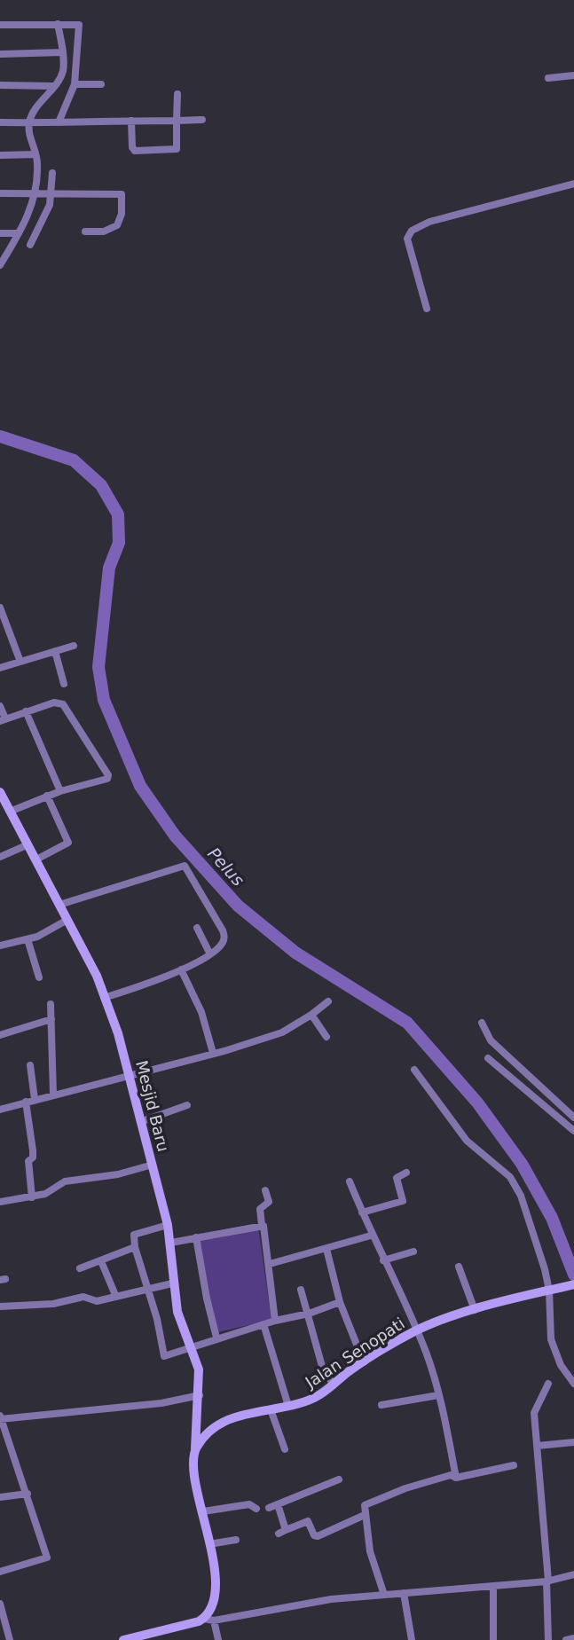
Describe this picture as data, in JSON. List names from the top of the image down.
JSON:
{
  "streets": {
    "street": ["Mesjid Baru", "Jalan Senopati"]
  },
  "water": ["Pelus"]
}
